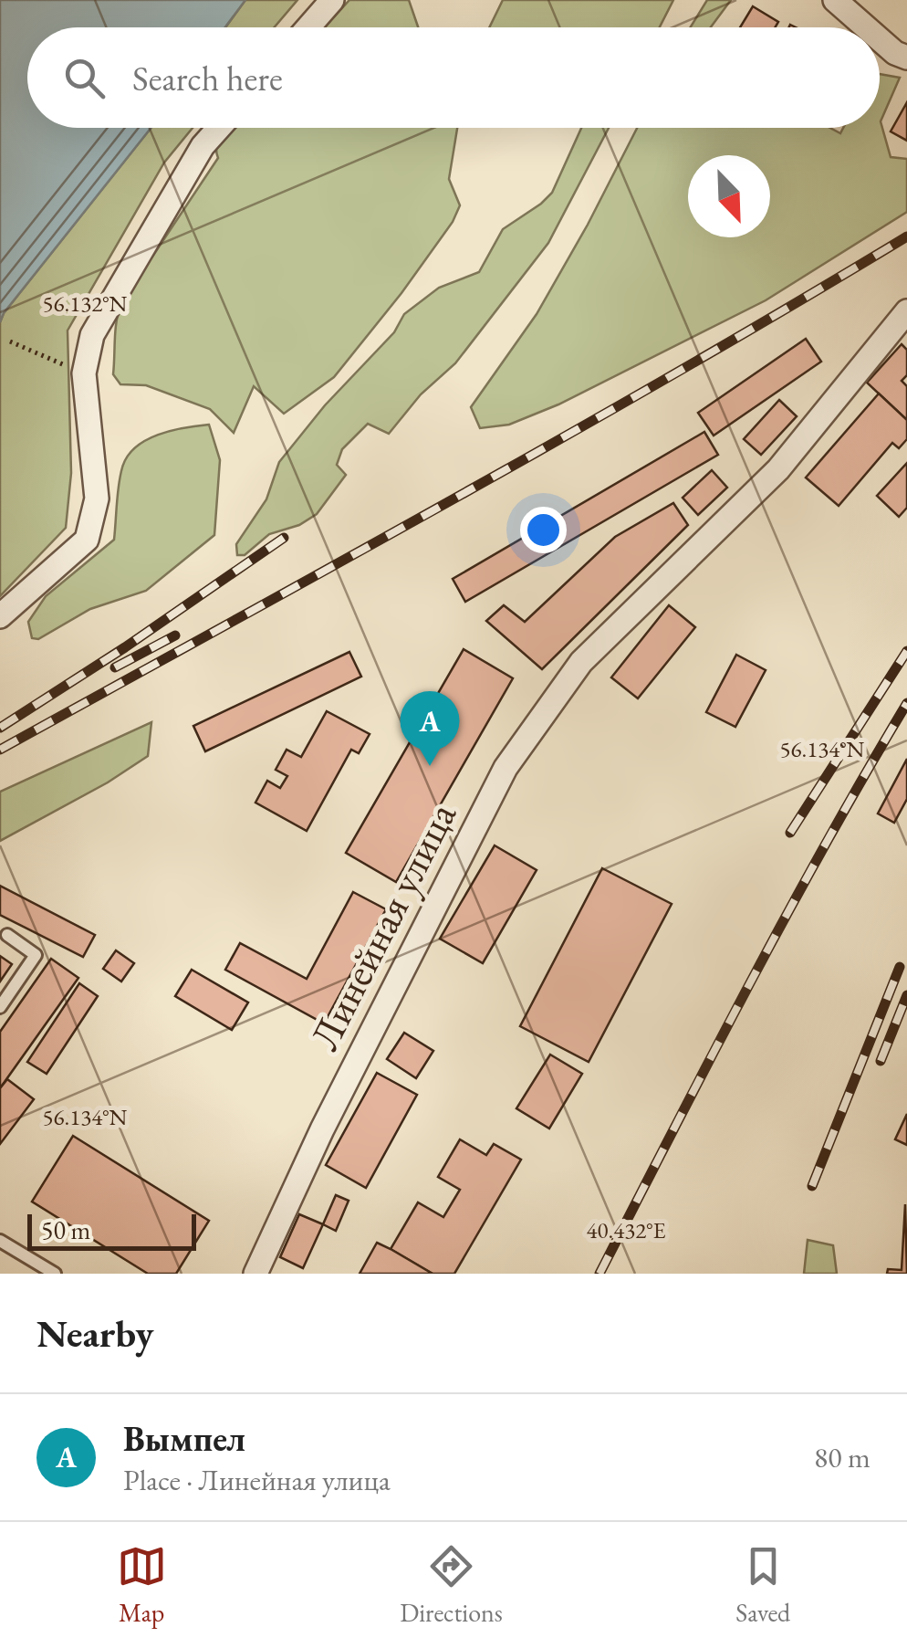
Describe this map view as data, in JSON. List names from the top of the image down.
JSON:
{
  "streets": {
    "street": ["Линейная улица"]
  },
  "scale_bar": "50 m",
  "north": "bottom right",
  "page": {
    "search": "Search here",
    "pins": "A",
    "scale": "50 m",
    "heading": "Nearby",
    "list": [
      {
        "mark": "A",
        "name": "Вымпел",
        "note": "Place · Линейная улица",
        "value": "80 m"
      }
    ],
    "nav": ["Map", "Directions", "Saved"]
  },
  "coordinates": ["56.132°N", "56.134°N", "40.432°E"]
}
